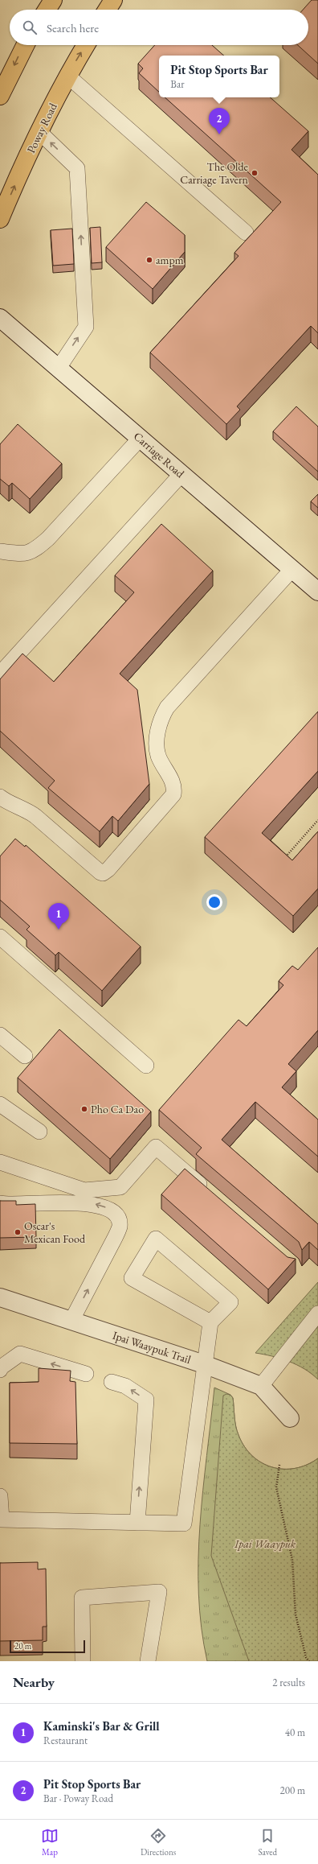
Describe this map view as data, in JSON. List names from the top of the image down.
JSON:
{
  "streets": {
    "main road": ["Poway Road"],
    "street": ["Carriage Road", "Ipai Waaypuk Trail"]
  },
  "one_way": ["Poway Road"],
  "parks": ["Ipai Waaypuk"],
  "places": [
    "The Olde Carriage Tavern",
    "ampm",
    "Pho Ca Dao",
    "Oscar's Mexican Food"
  ],
  "scale_bar": "20 m",
  "page": {
    "search": "Search here",
    "popup": ["Pit Stop Sports Bar", "Bar"],
    "pins": ["2", "1"],
    "scale": "20 m",
    "heading": ["Nearby", "2 results"],
    "list": [
      {
        "mark": "1",
        "name": "Kaminski's Bar & Grill",
        "note": "Restaurant",
        "value": "40 m"
      },
      {
        "mark": "2",
        "name": "Pit Stop Sports Bar",
        "note": "Bar · Poway Road",
        "value": "200 m"
      }
    ],
    "nav": ["Map", "Directions", "Saved"]
  }
}
